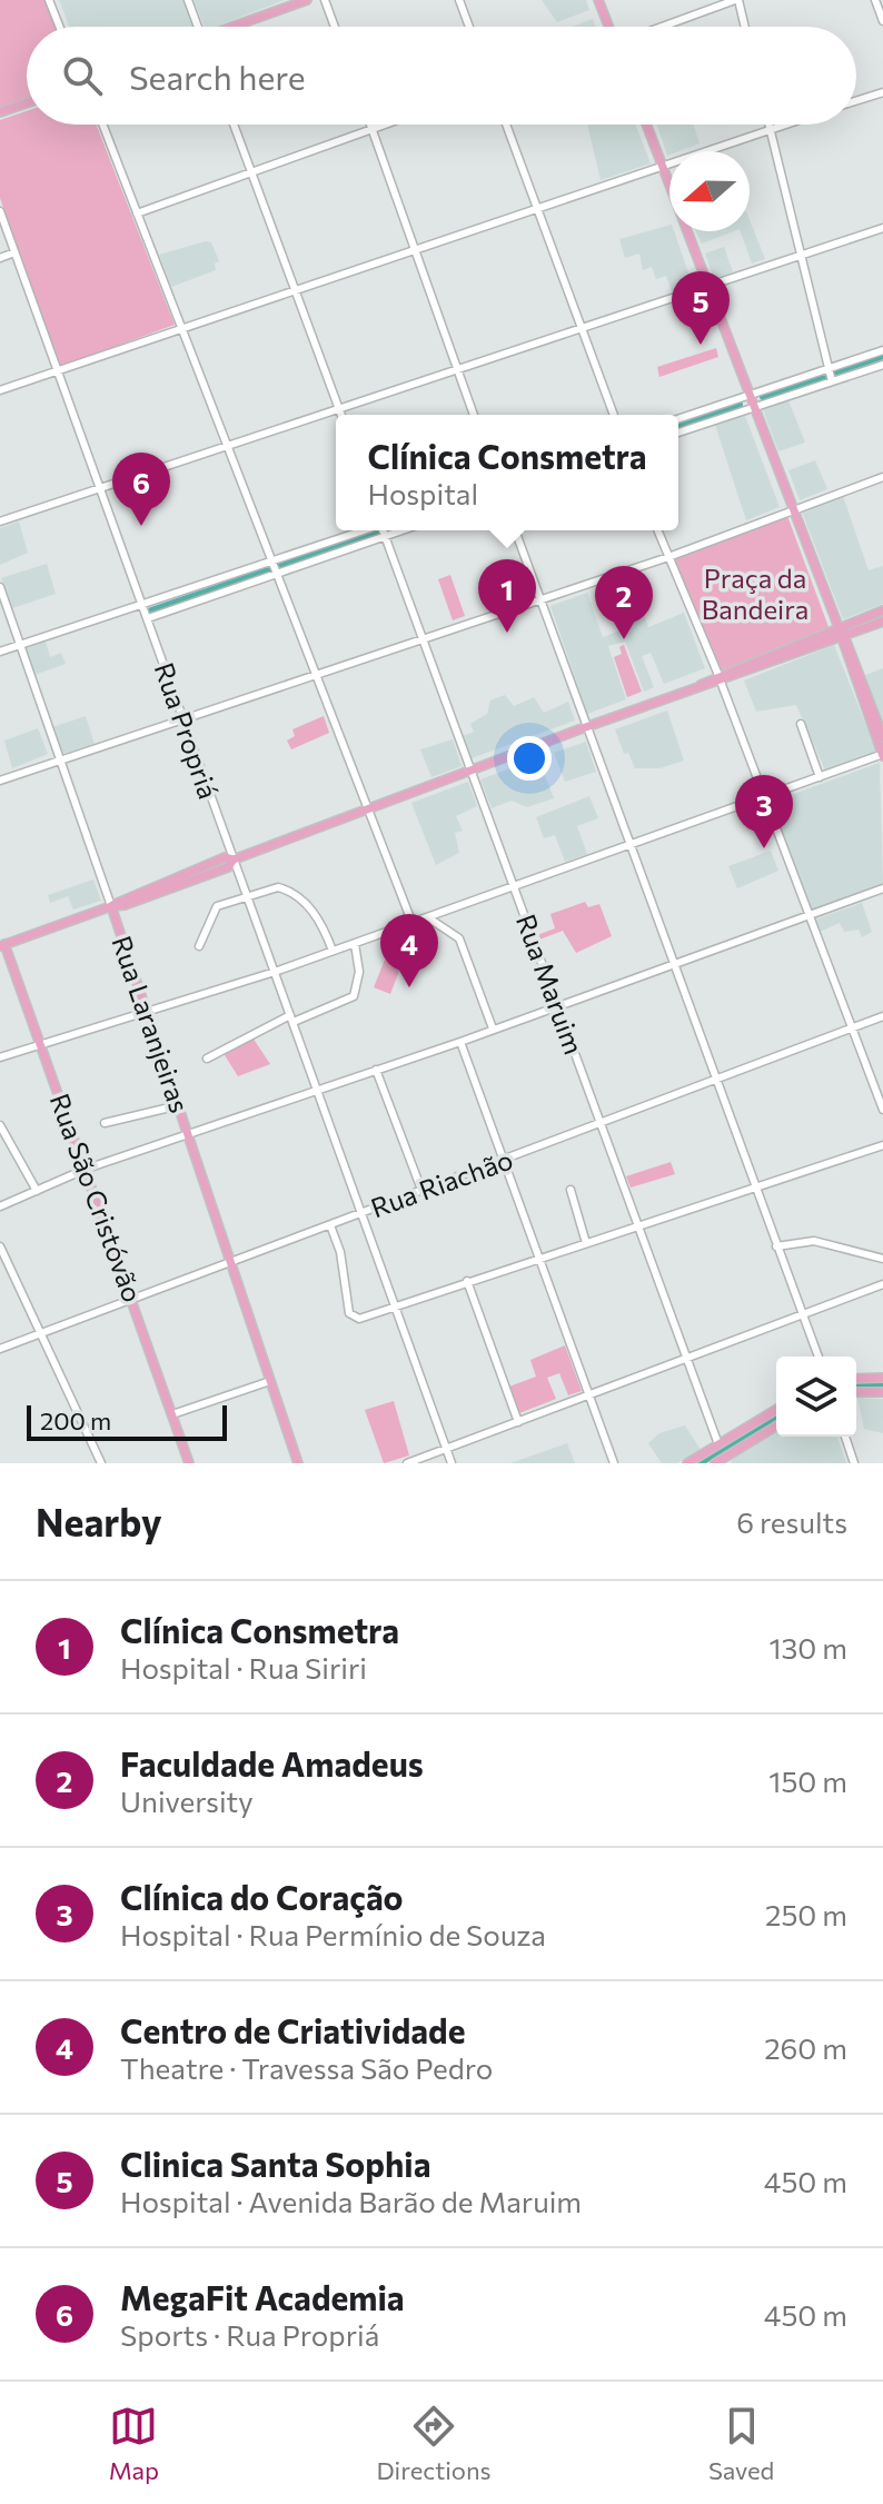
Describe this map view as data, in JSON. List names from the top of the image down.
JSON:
{
  "streets": {
    "main road": ["Rua Laranjeiras", "Rua São Cristóvão"],
    "street": ["Rua Propriá", "Rua Maruim", "Rua Riachão"]
  },
  "crossings": [
    ["Rua Propriá", "Rua Riachão"],
    ["Rua Maruim", "Rua Riachão"],
    ["Rua Laranjeiras", "Rua Riachão"],
    ["Rua Riachão", "Rua São Cristóvão"]
  ],
  "parks": ["Praça da Bandeira"],
  "scale_bar": "200 m",
  "north": "left",
  "page": {
    "search": "Search here",
    "pins": [
      "5",
      "6",
      "1",
      "2",
      "3",
      "4"
    ],
    "popup": ["Clínica Consmetra", "Hospital"],
    "scale": "200 m",
    "heading": ["Nearby", "6 results"],
    "list": [
      {
        "mark": "1",
        "name": "Clínica Consmetra",
        "note": "Hospital · Rua Siriri",
        "value": "130 m"
      },
      {
        "mark": "2",
        "name": "Faculdade Amadeus",
        "note": "University",
        "value": "150 m"
      },
      {
        "mark": "3",
        "name": "Clínica do Coração",
        "note": "Hospital · Rua Permínio de Souza",
        "value": "250 m"
      },
      {
        "mark": "4",
        "name": "Centro de Criatividade",
        "note": "Theatre · Travessa São Pedro",
        "value": "260 m"
      },
      {
        "mark": "5",
        "name": "Clinica Santa Sophia",
        "note": "Hospital · Avenida Barão de Maruim",
        "value": "450 m"
      },
      {
        "mark": "6",
        "name": "MegaFit Academia",
        "note": "Sports · Rua Propriá",
        "value": "450 m"
      }
    ],
    "nav": ["Map", "Directions", "Saved"]
  }
}
